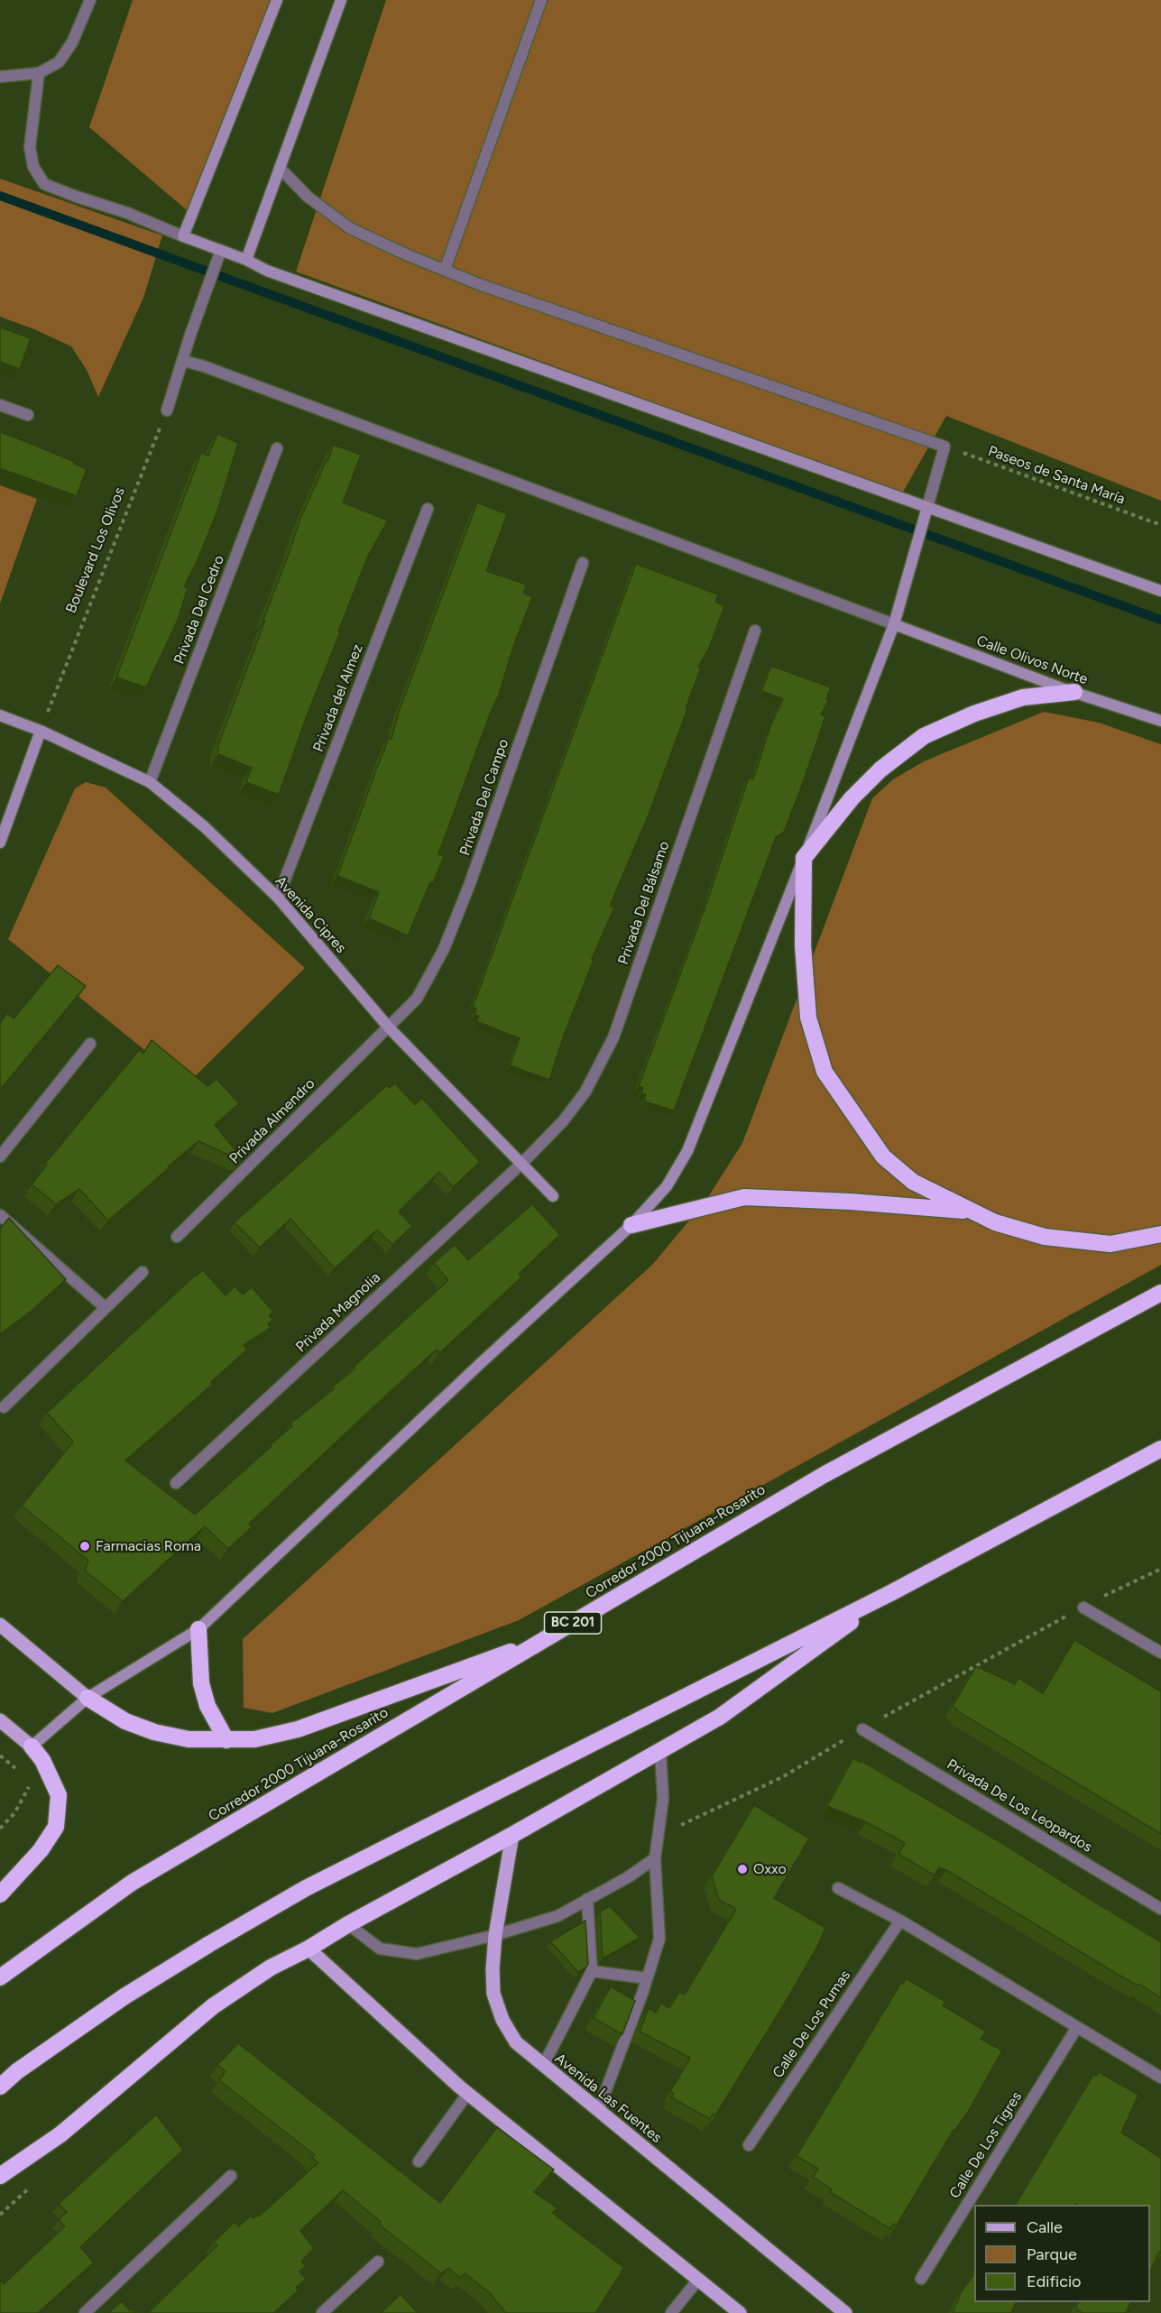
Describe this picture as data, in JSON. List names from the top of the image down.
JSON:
{
  "streets": {
    "highway": ["Corredor 2000 Tijuana-Rosarito", "BC 201"],
    "main road": ["Avenida Las Fuentes"],
    "street": [
      "Privada Del Cedro",
      "Calle Olivos Norte",
      "Privada del Almez",
      "Privada Del Campo",
      "Privada Del Bálsamo",
      "Avenida Cipres",
      "Privada Almendro",
      "Privada Magnolia",
      "Privada De Los Leopardos",
      "Calle De Los Pumas",
      "Calle De Los Tigres"
    ],
    "path": ["Paseos de Santa María", "Boulevard Los Olivos"]
  },
  "crossings": [
    ["Boulevard Los Olivos", "Avenida Cipres"],
    ["Privada Del Cedro", "Avenida Cipres"],
    ["Privada del Almez", "Avenida Cipres"],
    ["Privada Del Campo", "Avenida Cipres"],
    ["Privada Del Campo", "Privada Almendro"],
    ["Privada Del Bálsamo", "Avenida Cipres"],
    ["Privada Del Bálsamo", "Privada Magnolia"],
    ["Avenida Cipres", "Privada Almendro"],
    ["Avenida Cipres", "Privada Magnolia"]
  ],
  "places": ["Farmacias Roma", "Oxxo"],
  "legend": ["Calle", "Parque", "Edificio"]
}
